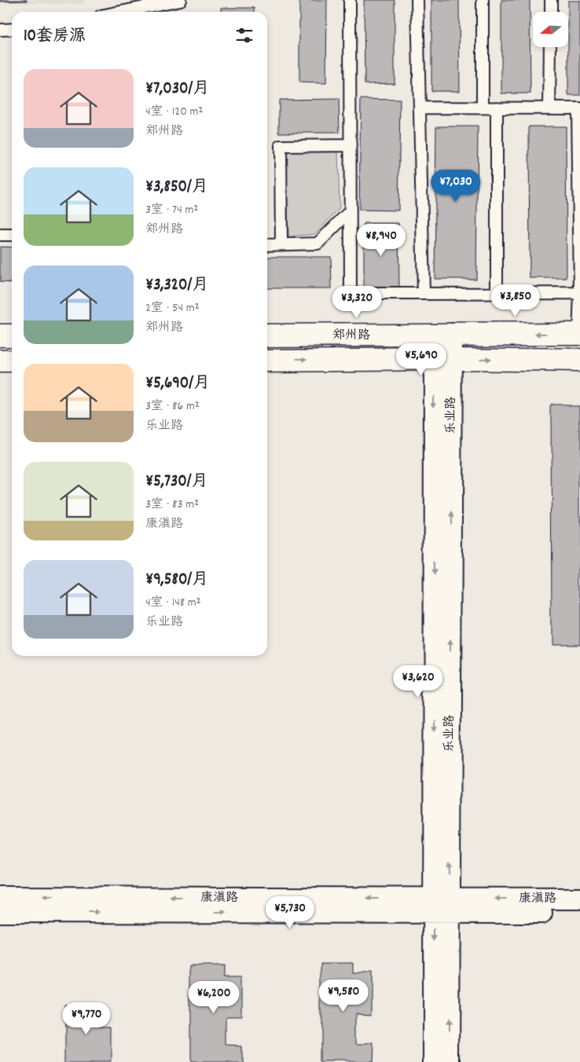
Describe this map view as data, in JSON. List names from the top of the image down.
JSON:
{
  "streets": {
    "street": ["郑州路", "乐业路", "康滇路"]
  },
  "crossings": [
    ["郑州路", "乐业路"],
    ["乐业路", "康滇路"]
  ],
  "north": "left",
  "page": {
    "heading": "10套房源",
    "list": [
      {
        "name": "¥7,030/月",
        "note": "4室 · 120 m² · 郑州路"
      },
      {
        "name": "¥3,850/月",
        "note": "3室 · 74 m² · 郑州路"
      },
      {
        "name": "¥3,320/月",
        "note": "2室 · 54 m² · 郑州路"
      },
      {
        "name": "¥5,690/月",
        "note": "3室 · 86 m² · 乐业路"
      },
      {
        "name": "¥5,730/月",
        "note": "3室 · 83 m² · 康滇路"
      },
      {
        "name": "¥9,580/月",
        "note": "4室 · 148 m² · 乐业路"
      }
    ],
    "price": [
      "¥7,030",
      "¥8,940",
      "¥3,850",
      "¥3,320",
      "¥5,690",
      "¥3,620",
      "¥5,730",
      "¥9,580",
      "¥6,200",
      "¥9,770"
    ]
  }
}
